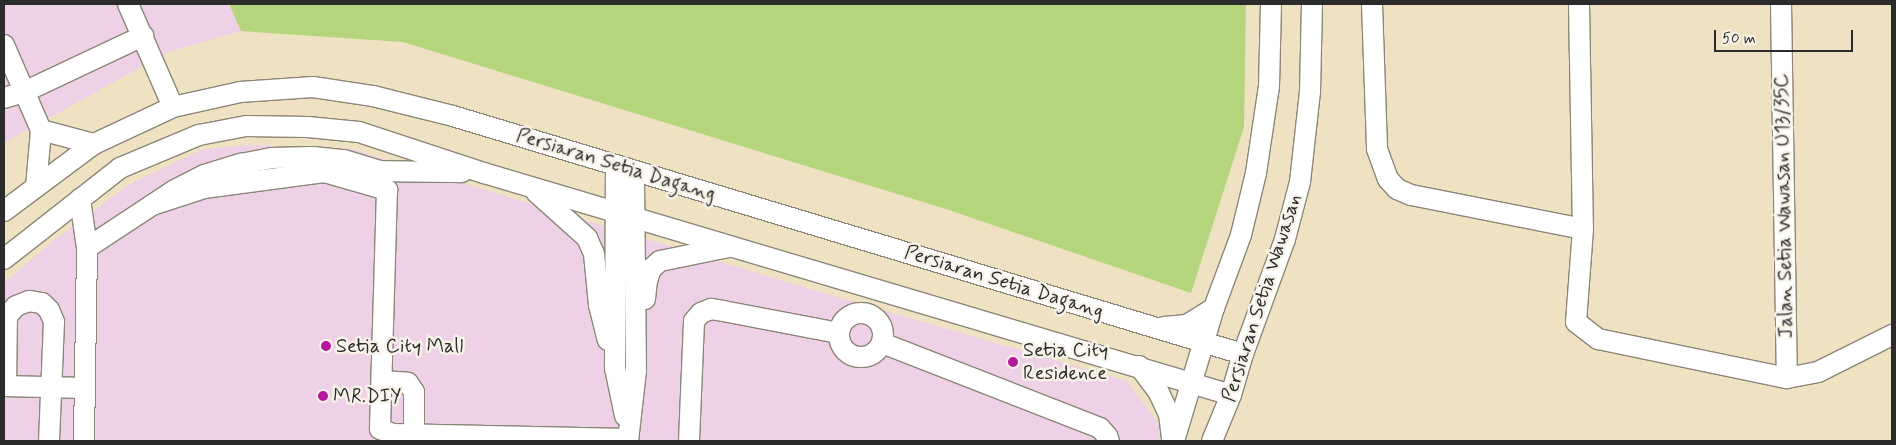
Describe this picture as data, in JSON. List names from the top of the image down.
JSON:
{
  "streets": {
    "street": ["Persiaran Setia Dagang", "Jalan Setia Wawasan U13/35C", "Persiaran Setia Wawasan"]
  },
  "crossings": [
    ["Persiaran Setia Dagang", "Persiaran Setia Wawasan"]
  ],
  "places": ["Setia City Mall", "Setia City Residence", "MR.DIY"],
  "scale_bar": "50 m"
}
